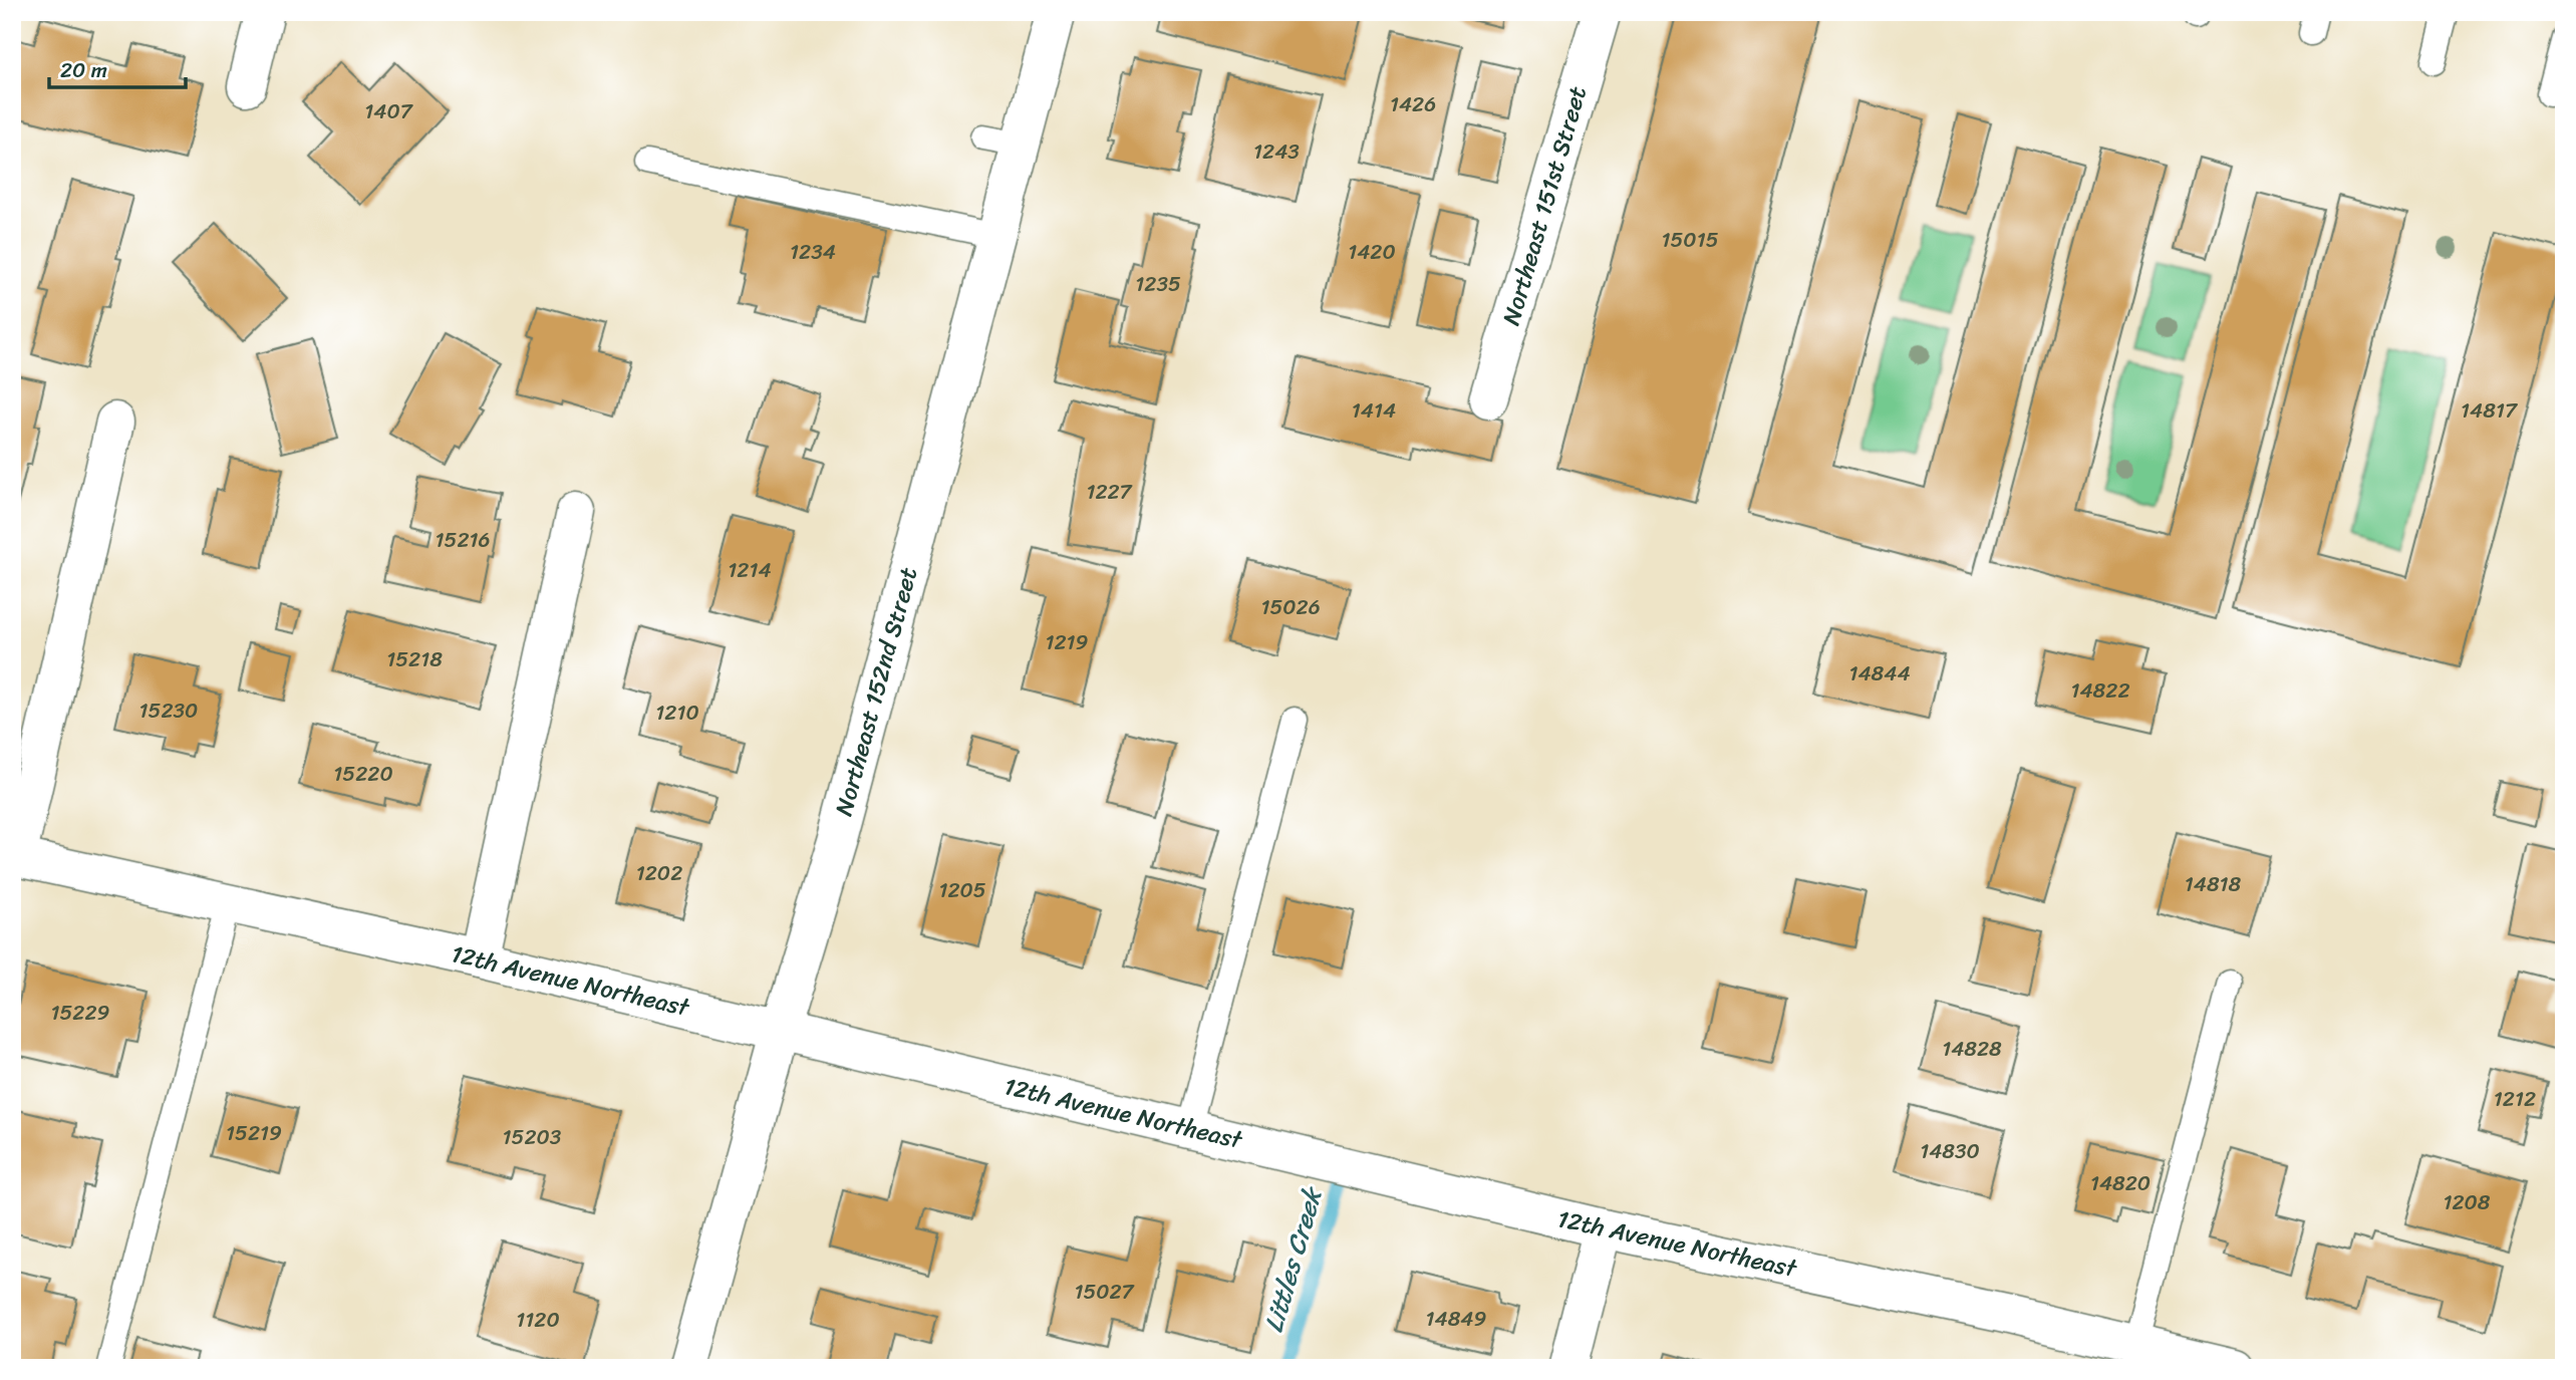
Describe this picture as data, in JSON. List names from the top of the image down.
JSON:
{
  "streets": {
    "street": ["Northeast 151st Street", "Northeast 152nd Street", "12th Avenue Northeast"]
  },
  "crossings": [
    ["Northeast 152nd Street", "12th Avenue Northeast"]
  ],
  "water": ["Littles Creek"],
  "house_numbers": [
    "1426",
    "1407",
    "1243",
    "15015",
    "1234",
    "1420",
    "1235",
    "1414",
    "14817",
    "1227",
    "15216",
    "1214",
    "15026",
    "1219",
    "15218",
    "14844",
    "14822",
    "15230",
    "1210",
    "15220",
    "1202",
    "14818",
    "1205",
    "15229",
    "14828",
    "1212",
    "15219",
    "15203",
    "14830",
    "14820",
    "1208",
    "15027",
    "14849",
    "1120"
  ],
  "scale_bar": "20 m"
}
